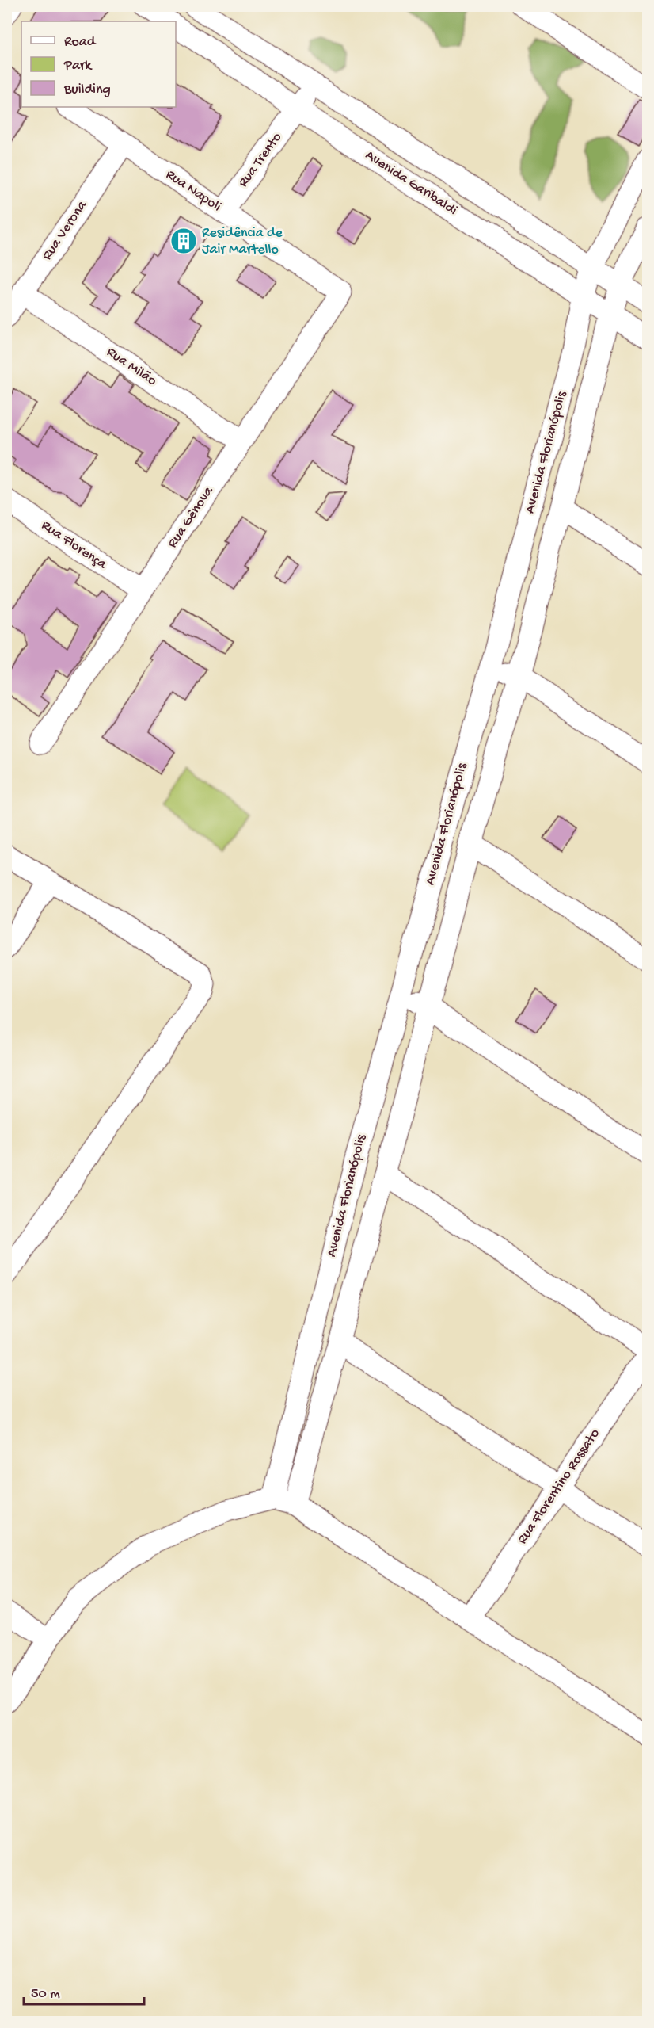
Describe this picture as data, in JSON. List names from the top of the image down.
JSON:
{
  "streets": {
    "street": [
      "Rua Trento",
      "Avenida Garibaldi",
      "Rua Napoli",
      "Rua Verona",
      "Rua Milão",
      "Avenida Florianópolis",
      "Rua Gênova",
      "Rua Florença",
      "Rua Florentino Rossato"
    ]
  },
  "crossings": [
    ["Rua Trento", "Avenida Garibaldi"],
    ["Rua Trento", "Rua Napoli"],
    ["Avenida Garibaldi", "Avenida Florianópolis"],
    ["Rua Napoli", "Rua Verona"],
    ["Rua Napoli", "Rua Gênova"],
    ["Rua Verona", "Rua Milão"],
    ["Rua Milão", "Rua Gênova"],
    ["Rua Gênova", "Rua Florença"]
  ],
  "places": {
    "building": ["Residência de Jair Martello"]
  },
  "legend": ["Road", "Park", "Building"],
  "scale_bar": "50 m"
}
